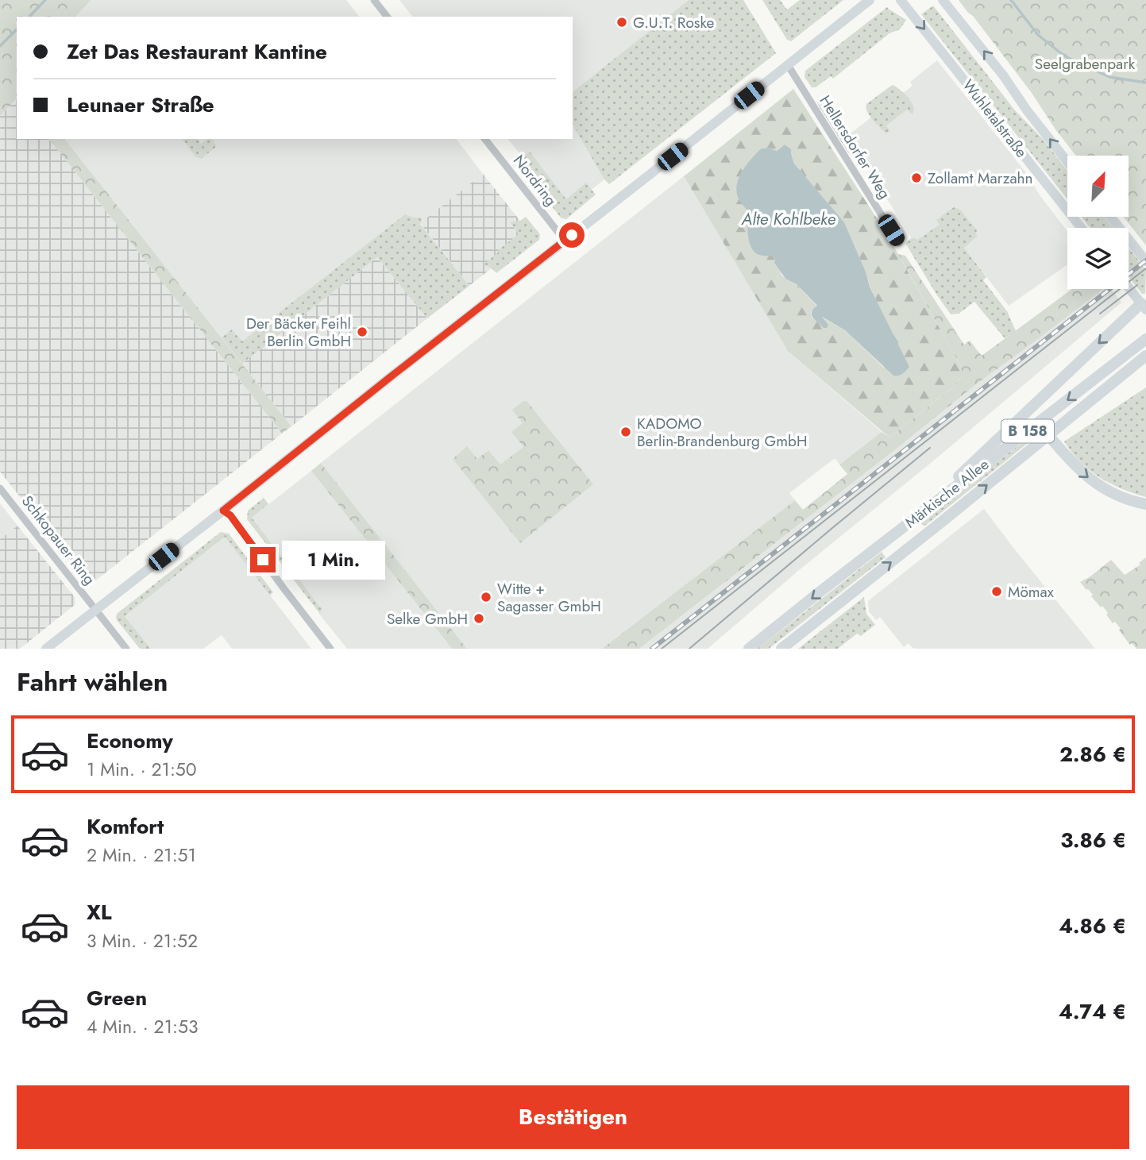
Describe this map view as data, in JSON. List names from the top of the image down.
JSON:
{
  "streets": {
    "main road": ["B 158", "Märkische Allee"],
    "street": [
      "Wuhletalstraße",
      "Hellersdorfer Weg",
      "Nordring",
      "Schkopauer Ring"
    ]
  },
  "water": ["Alte Kohlbeke"],
  "parks": ["Seelgrabenpark"],
  "places": [
    "G.U.T. Roske",
    "Zollamt Marzahn",
    "Der Bäcker Feihl Berlin GmbH",
    "KADOMO Berlin-Brandenburg GmbH",
    "Mömax",
    "Witte + Sagasser GmbH",
    "Selke GmbH"
  ],
  "north": "top right",
  "page": {
    "banner": ["Zet Das Restaurant Kantine", "Leunaer Straße"],
    "bubble": "1 Min.",
    "heading": "Fahrt wählen",
    "list": [
      {
        "name": "Economy",
        "note": "1 Min. · 21:50",
        "value": "2.86 €"
      },
      {
        "name": "Komfort",
        "note": "2 Min. · 21:51",
        "value": "3.86 €"
      },
      {
        "name": "XL",
        "note": "3 Min. · 21:52",
        "value": "4.86 €"
      },
      {
        "name": "Green",
        "note": "4 Min. · 21:53",
        "value": "4.74 €"
      }
    ],
    "buttons": "Bestätigen"
  }
}
